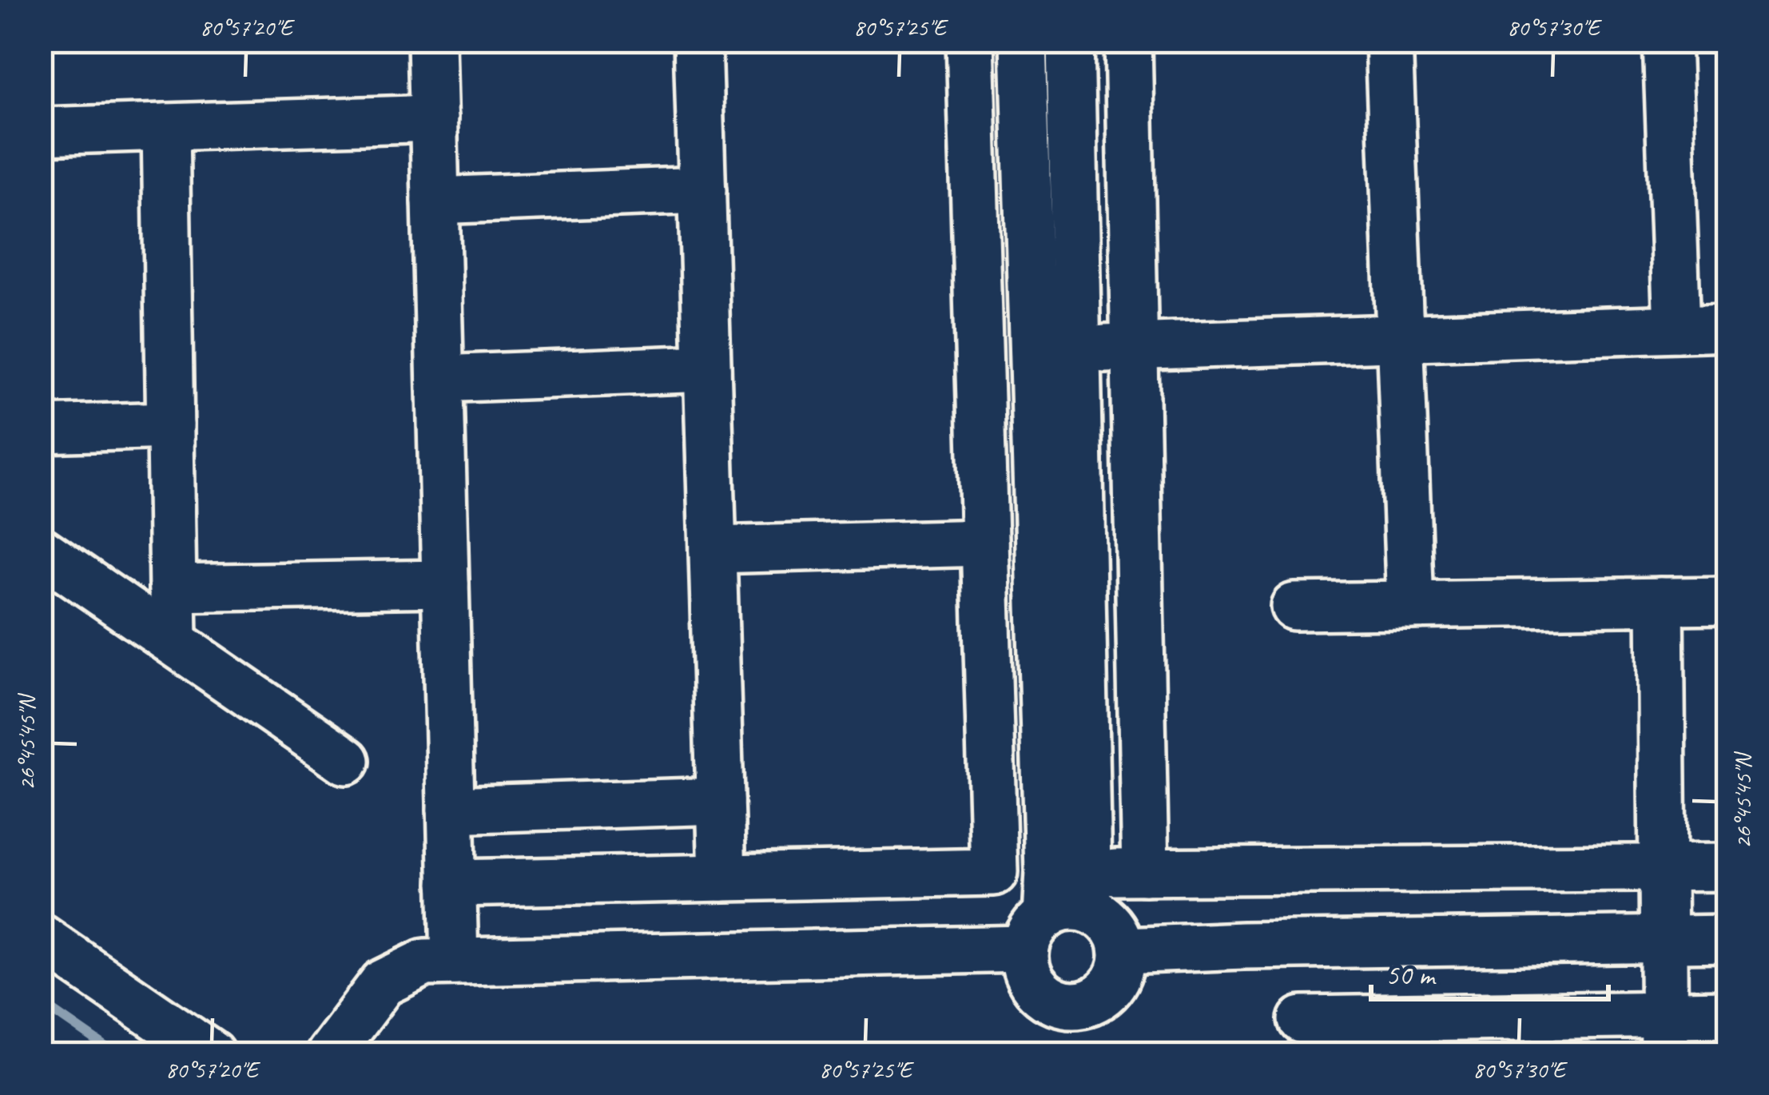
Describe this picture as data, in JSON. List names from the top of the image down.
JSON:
{
  "scale_bar": "50 m",
  "coordinates": [
    "80°57'20\"E",
    "80°57'25\"E",
    "80°57'30\"E",
    "26°45'45\"N"
  ]
}
